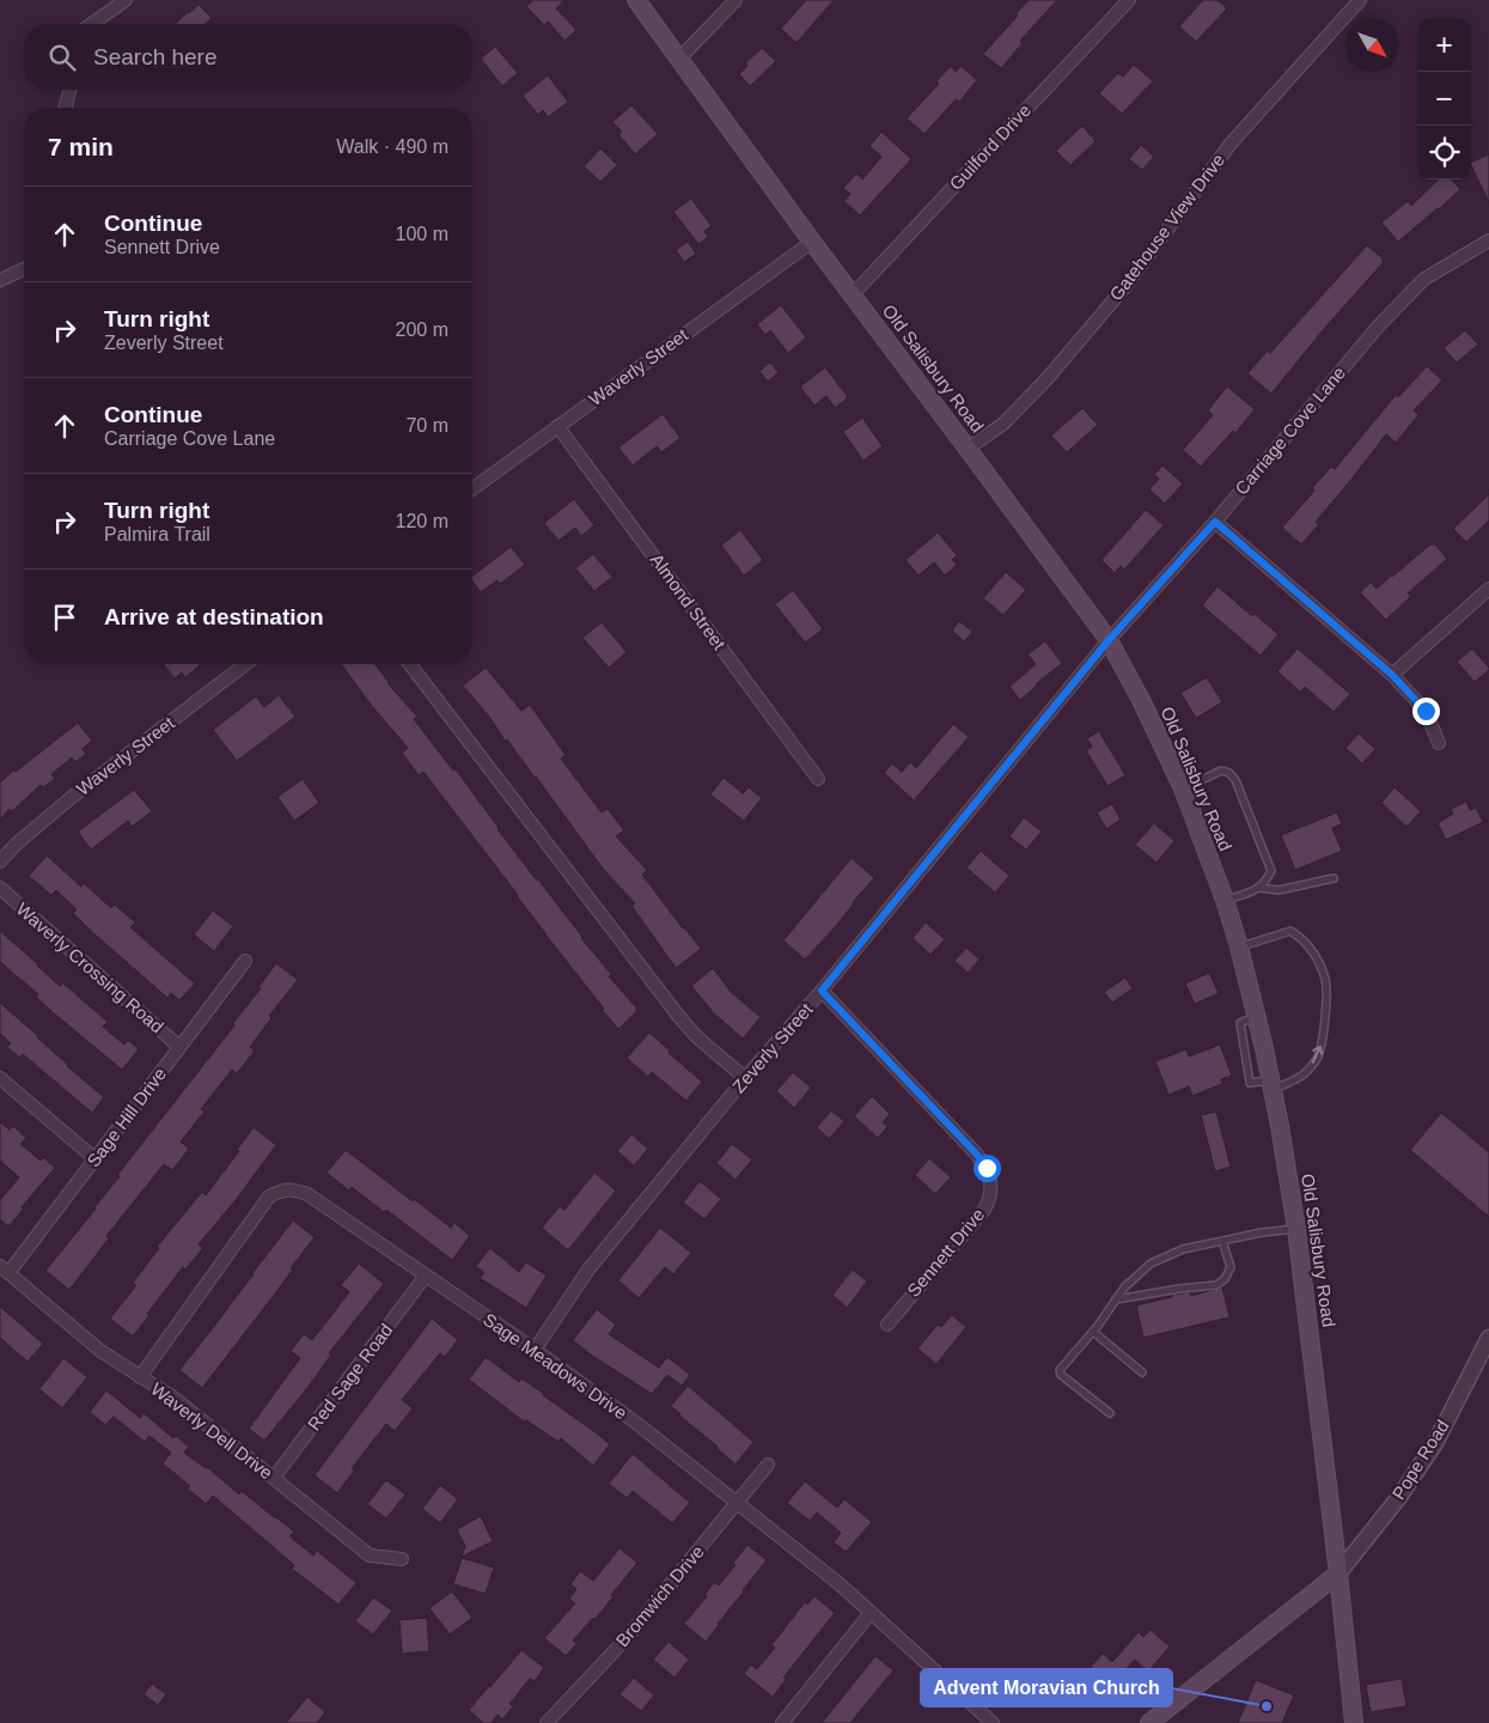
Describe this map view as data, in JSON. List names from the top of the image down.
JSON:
{
  "streets": {
    "main road": ["Old Salisbury Road"],
    "street": [
      "Guilford Drive",
      "Gatehouse View Drive",
      "Waverly Street",
      "Carriage Cove Lane",
      "Almond Street",
      "Waverly Crossing Road",
      "Zeverly Street",
      "Sage Hill Drive",
      "Sennett Drive",
      "Sage Meadows Drive",
      "Red Sage Road",
      "Waverly Dell Drive",
      "Pope Road",
      "Bromwich Drive"
    ]
  },
  "crossings": [
    ["Guilford Drive", "Old Salisbury Road"],
    ["Gatehouse View Drive", "Old Salisbury Road"],
    ["Waverly Street", "Old Salisbury Road"],
    ["Waverly Street", "Almond Street"],
    ["Old Salisbury Road", "Carriage Cove Lane"],
    ["Old Salisbury Road", "Zeverly Street"],
    ["Old Salisbury Road", "Pope Road"],
    ["Carriage Cove Lane", "Zeverly Street"],
    ["Waverly Crossing Road", "Sage Hill Drive"],
    ["Zeverly Street", "Sennett Drive"],
    ["Zeverly Street", "Sage Meadows Drive"],
    ["Sage Hill Drive", "Waverly Dell Drive"],
    ["Sage Meadows Drive", "Red Sage Road"],
    ["Sage Meadows Drive", "Waverly Dell Drive"],
    ["Sage Meadows Drive", "Bromwich Drive"],
    ["Red Sage Road", "Waverly Dell Drive"]
  ],
  "places": ["Advent Moravian Church"],
  "north": "bottom right",
  "page": {
    "map_buttons": ["+", "−"],
    "search": "Search here",
    "heading": ["7 min", "Walk · 490 m"],
    "list": [
      ["Continue", "Sennett Drive", "100 m"],
      ["Turn right", "Zeverly Street", "200 m"],
      ["Continue", "Carriage Cove Lane", "70 m"],
      ["Turn right", "Palmira Trail", "120 m"],
      "Arrive at destination"
    ]
  }
}
